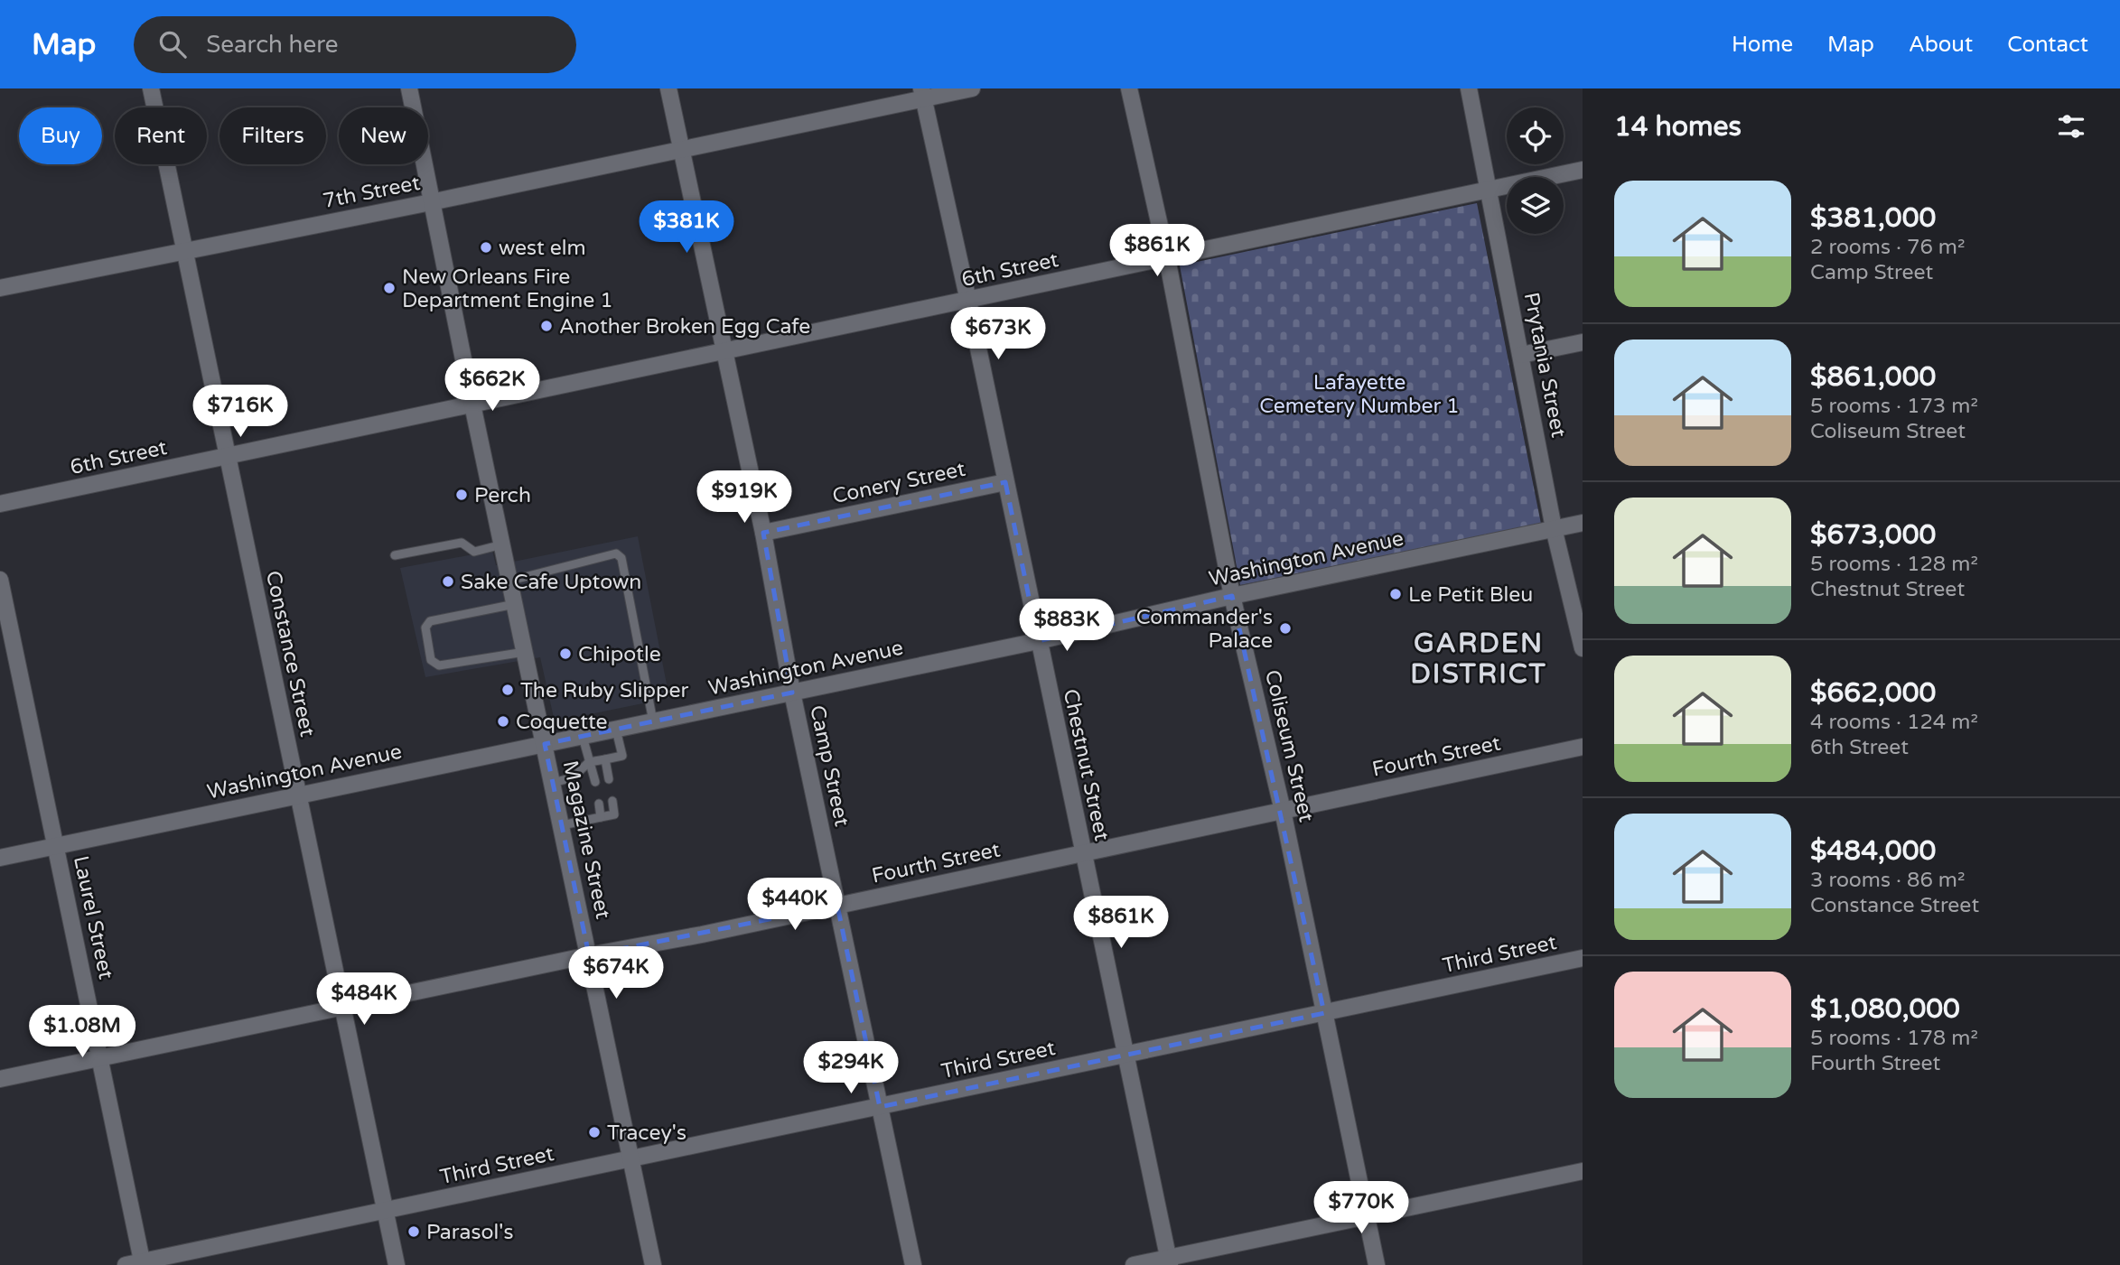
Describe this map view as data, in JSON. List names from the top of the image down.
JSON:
{
  "streets": {
    "street": [
      "7th Street",
      "6th Street",
      "Prytania Street",
      "Conery Street",
      "Washington Avenue",
      "Constance Street",
      "Coliseum Street",
      "Fourth Street",
      "Chestnut Street",
      "Camp Street",
      "Magazine Street",
      "Laurel Street",
      "Third Street"
    ]
  },
  "crossings": [
    ["7th Street", "Constance Street"],
    ["7th Street", "Chestnut Street"],
    ["7th Street", "Camp Street"],
    ["7th Street", "Magazine Street"],
    ["6th Street", "Prytania Street"],
    ["6th Street", "Constance Street"],
    ["6th Street", "Coliseum Street"],
    ["6th Street", "Chestnut Street"],
    ["6th Street", "Camp Street"],
    ["6th Street", "Magazine Street"],
    ["Prytania Street", "Washington Avenue"],
    ["Conery Street", "Chestnut Street"],
    ["Conery Street", "Camp Street"],
    ["Washington Avenue", "Constance Street"],
    ["Washington Avenue", "Coliseum Street"],
    ["Washington Avenue", "Chestnut Street"],
    ["Washington Avenue", "Camp Street"],
    ["Washington Avenue", "Magazine Street"],
    ["Washington Avenue", "Laurel Street"],
    ["Constance Street", "Fourth Street"],
    ["Constance Street", "Third Street"],
    ["Coliseum Street", "Fourth Street"],
    ["Coliseum Street", "Third Street"],
    ["Fourth Street", "Chestnut Street"],
    ["Fourth Street", "Camp Street"],
    ["Fourth Street", "Magazine Street"],
    ["Fourth Street", "Laurel Street"],
    ["Chestnut Street", "Third Street"],
    ["Camp Street", "Third Street"],
    ["Magazine Street", "Third Street"],
    ["Laurel Street", "Third Street"]
  ],
  "districts": ["GARDEN DISTRICT"],
  "parks": ["Lafayette Cemetery Number 1"],
  "places": [
    "west elm",
    "New Orleans Fire Department Engine 1",
    "Another Broken Egg Cafe",
    "Perch",
    "Sake Cafe Uptown",
    "Le Petit Bleu",
    "Commander's Palace",
    "Chipotle",
    "The Ruby Slipper",
    "Coquette",
    "Tracey's",
    "Parasol's"
  ],
  "page": {
    "header": "Map",
    "search": "Search here",
    "nav": [
      "Home",
      "Map",
      "About",
      "Contact"
    ],
    "heading": "14 homes",
    "chip": [
      "Buy",
      "Rent",
      "Filters",
      "New"
    ],
    "list": [
      {
        "name": "$381,000",
        "note": "2 rooms · 76 m² · Camp Street"
      },
      {
        "name": "$861,000",
        "note": "5 rooms · 173 m² · Coliseum Street"
      },
      {
        "name": "$673,000",
        "note": "5 rooms · 128 m² · Chestnut Street"
      },
      {
        "name": "$662,000",
        "note": "4 rooms · 124 m² · 6th Street"
      },
      {
        "name": "$484,000",
        "note": "3 rooms · 86 m² · Constance Street"
      },
      {
        "name": "$1,080,000",
        "note": "5 rooms · 178 m² · Fourth Street"
      }
    ],
    "price": [
      "$381K",
      "$861K",
      "$673K",
      "$662K",
      "$716K",
      "$919K",
      "$883K",
      "$440K",
      "$861K",
      "$674K",
      "$484K",
      "$1.08M",
      "$294K",
      "$770K"
    ]
  }
}
